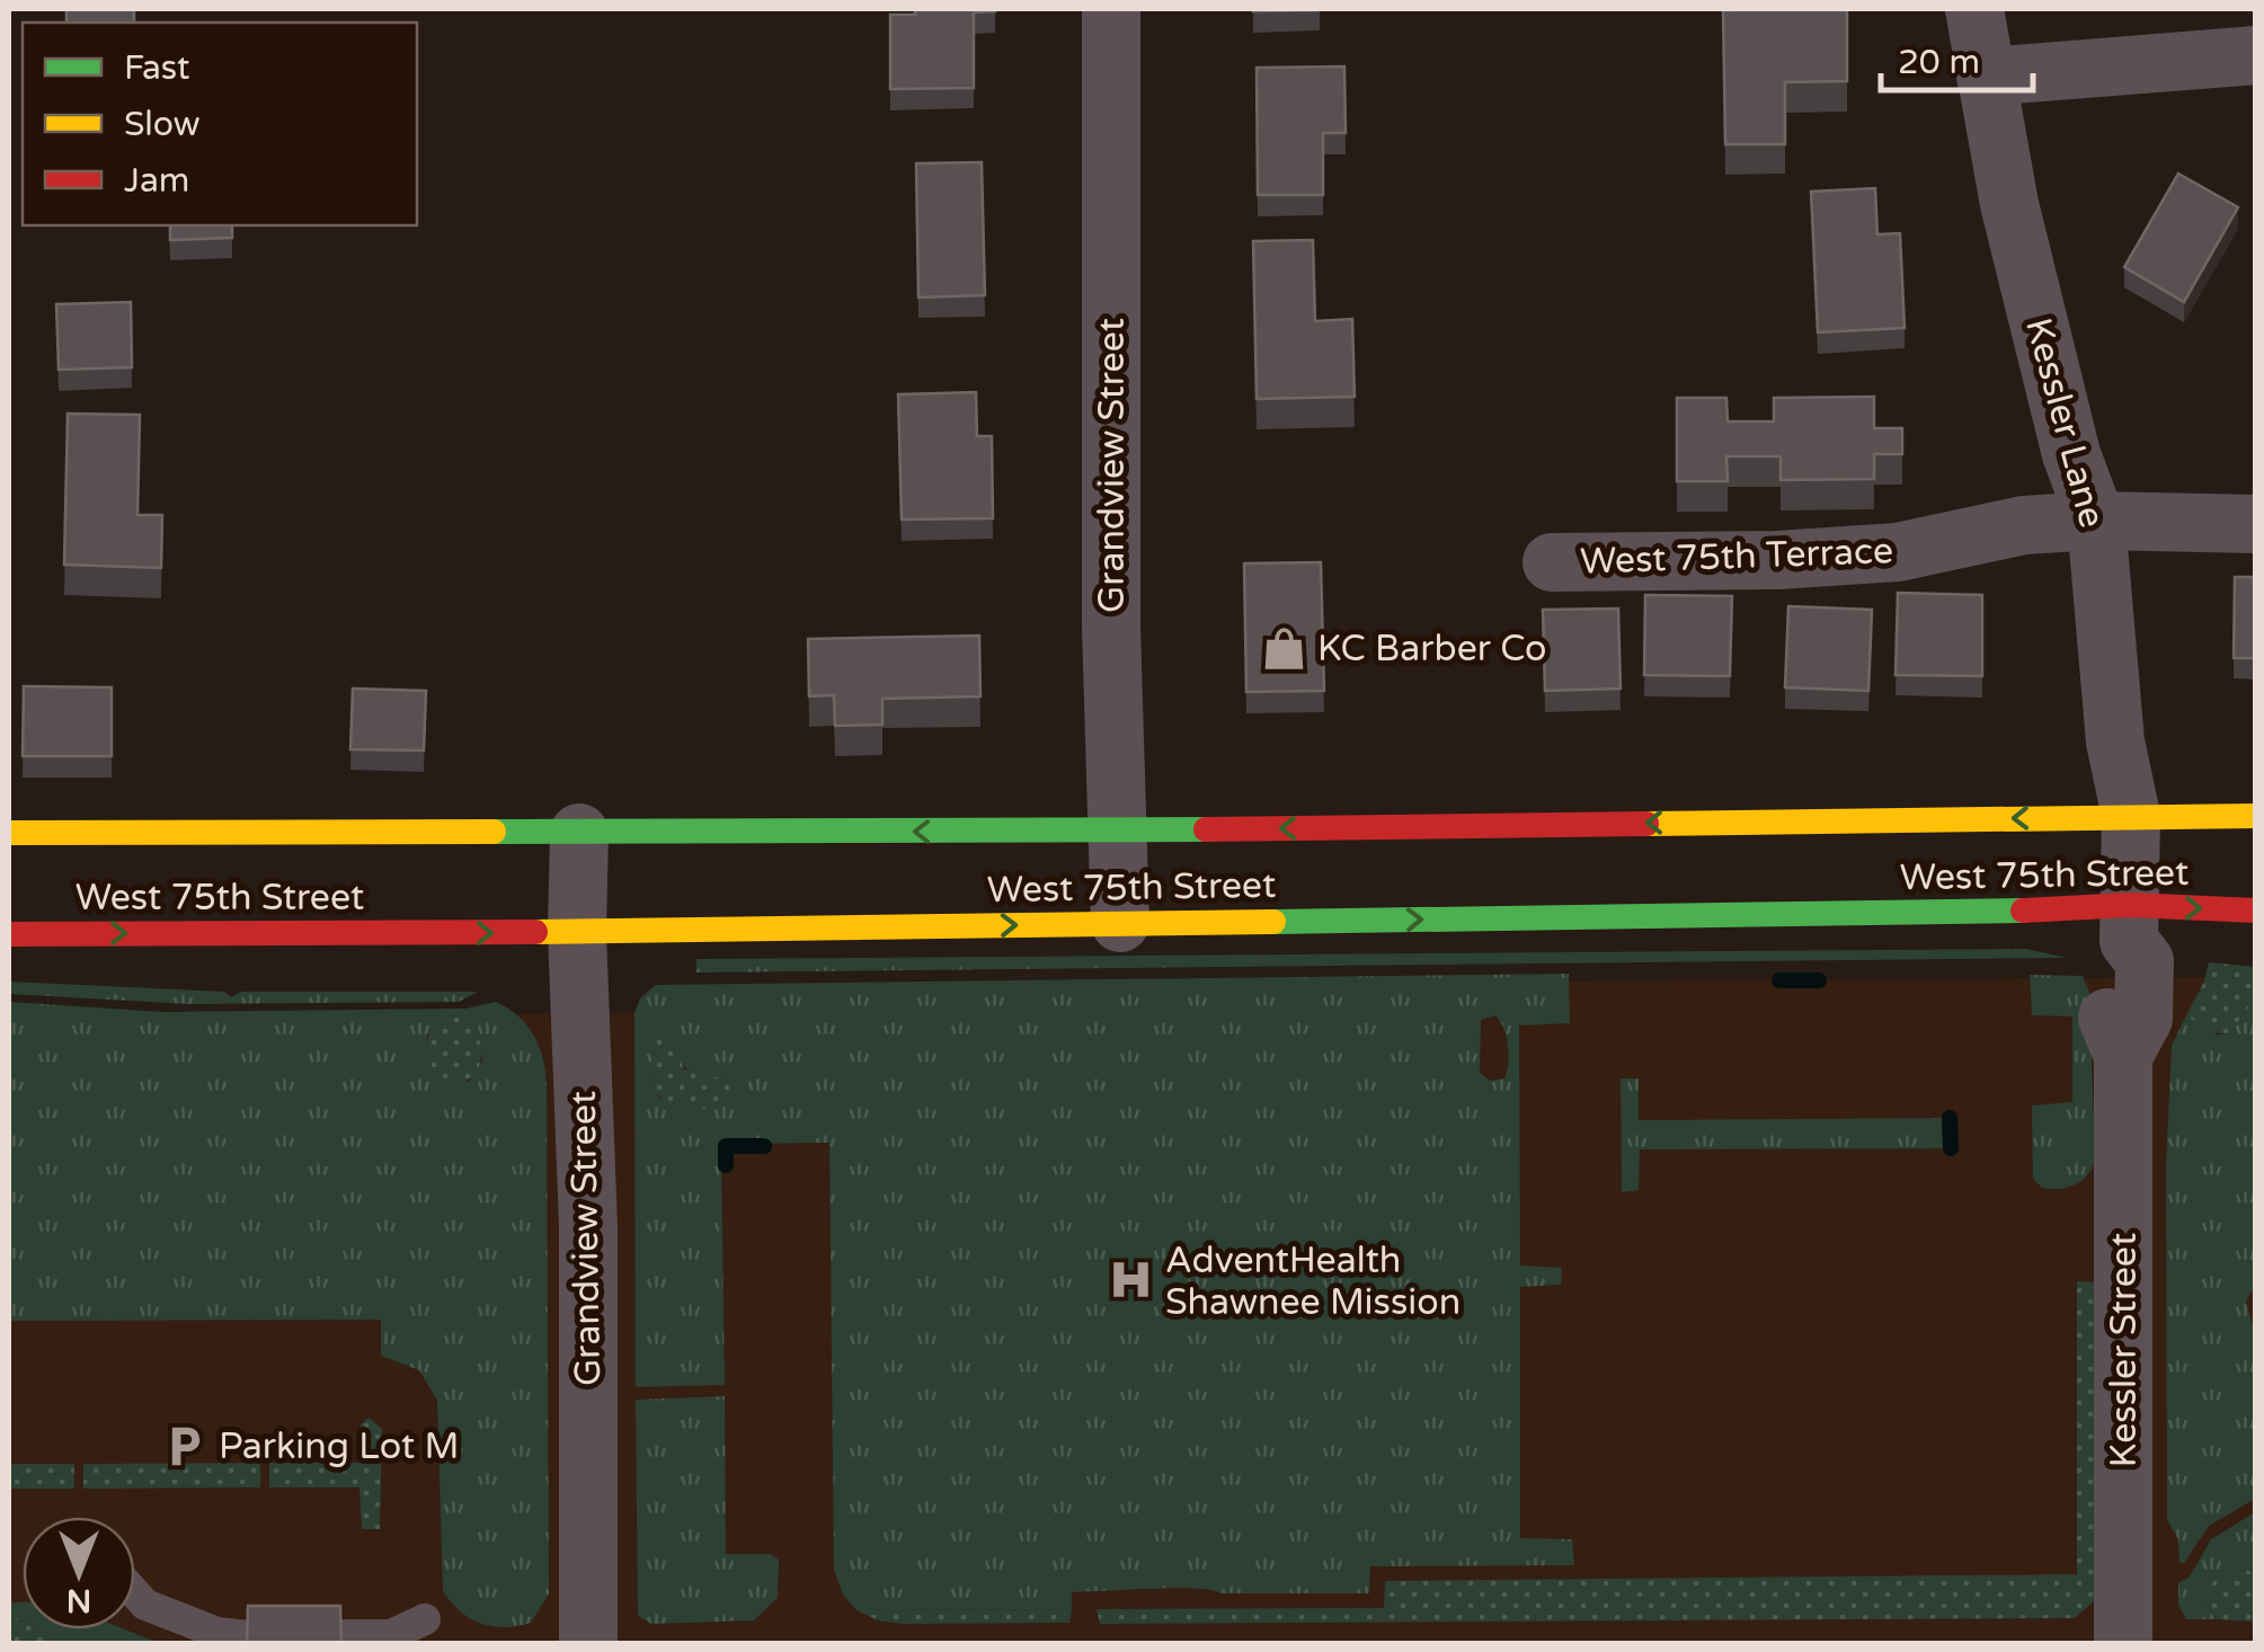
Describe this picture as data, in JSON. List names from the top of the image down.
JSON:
{
  "streets": {
    "main road": ["West 75th Street"],
    "street": [
      "Kessler Lane",
      "Grandview Street",
      "West 75th Terrace",
      "Kessler Street"
    ]
  },
  "crossings": [
    ["Kessler Lane", "West 75th Terrace"],
    ["Kessler Lane", "West 75th Street"],
    ["Kessler Lane", "Kessler Street"],
    ["Grandview Street", "West 75th Street"],
    ["West 75th Street", "Kessler Street"]
  ],
  "places": {
    "shop": ["KC Barber Co"],
    "hospital": ["AdventHealth Shawnee Mission"],
    "parking": ["Parking Lot M"]
  },
  "legend": ["Fast", "Slow", "Jam"],
  "scale_bar": "20 m",
  "north": "bottom"
}
